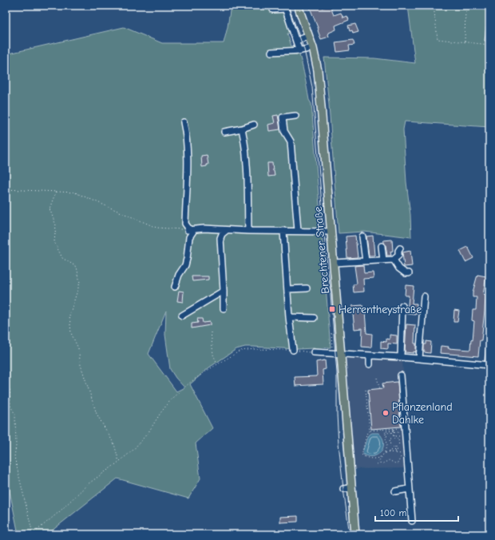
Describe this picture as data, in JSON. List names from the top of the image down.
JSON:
{
  "streets": {
    "main road": ["Brechtener Straße"]
  },
  "places": {
    "transit": ["Herrentheystraße"],
    "other": ["Pflanzenland Dahlke"]
  },
  "scale_bar": "100 m"
}
